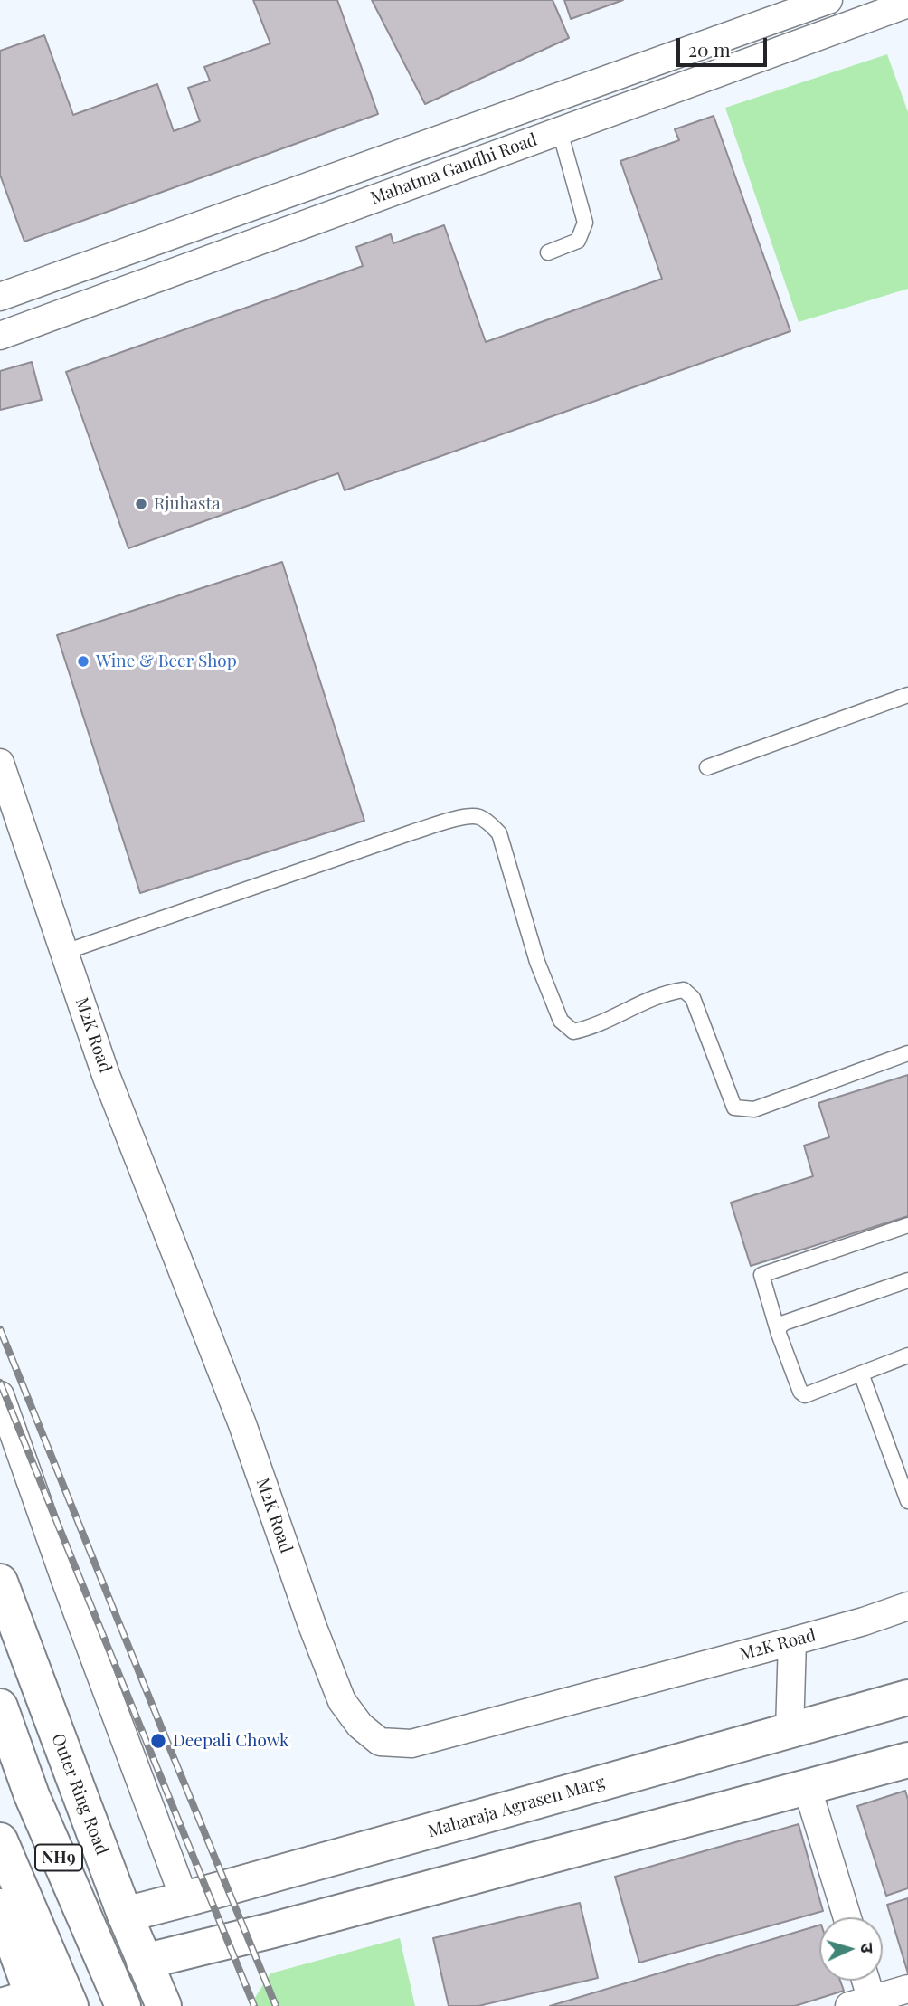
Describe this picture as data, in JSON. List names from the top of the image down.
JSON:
{
  "streets": {
    "main road": ["Outer Ring Road", "Maharaja Agrasen Marg", "NH9"],
    "street": ["Mahatma Gandhi Road", "M2K Road"]
  },
  "crossings": [
    ["Outer Ring Road", "Maharaja Agrasen Marg"]
  ],
  "places": ["Rjuhasta", "Wine & Beer Shop", "Deepali Chowk"],
  "scale_bar": "20 m",
  "north": "right"
}
